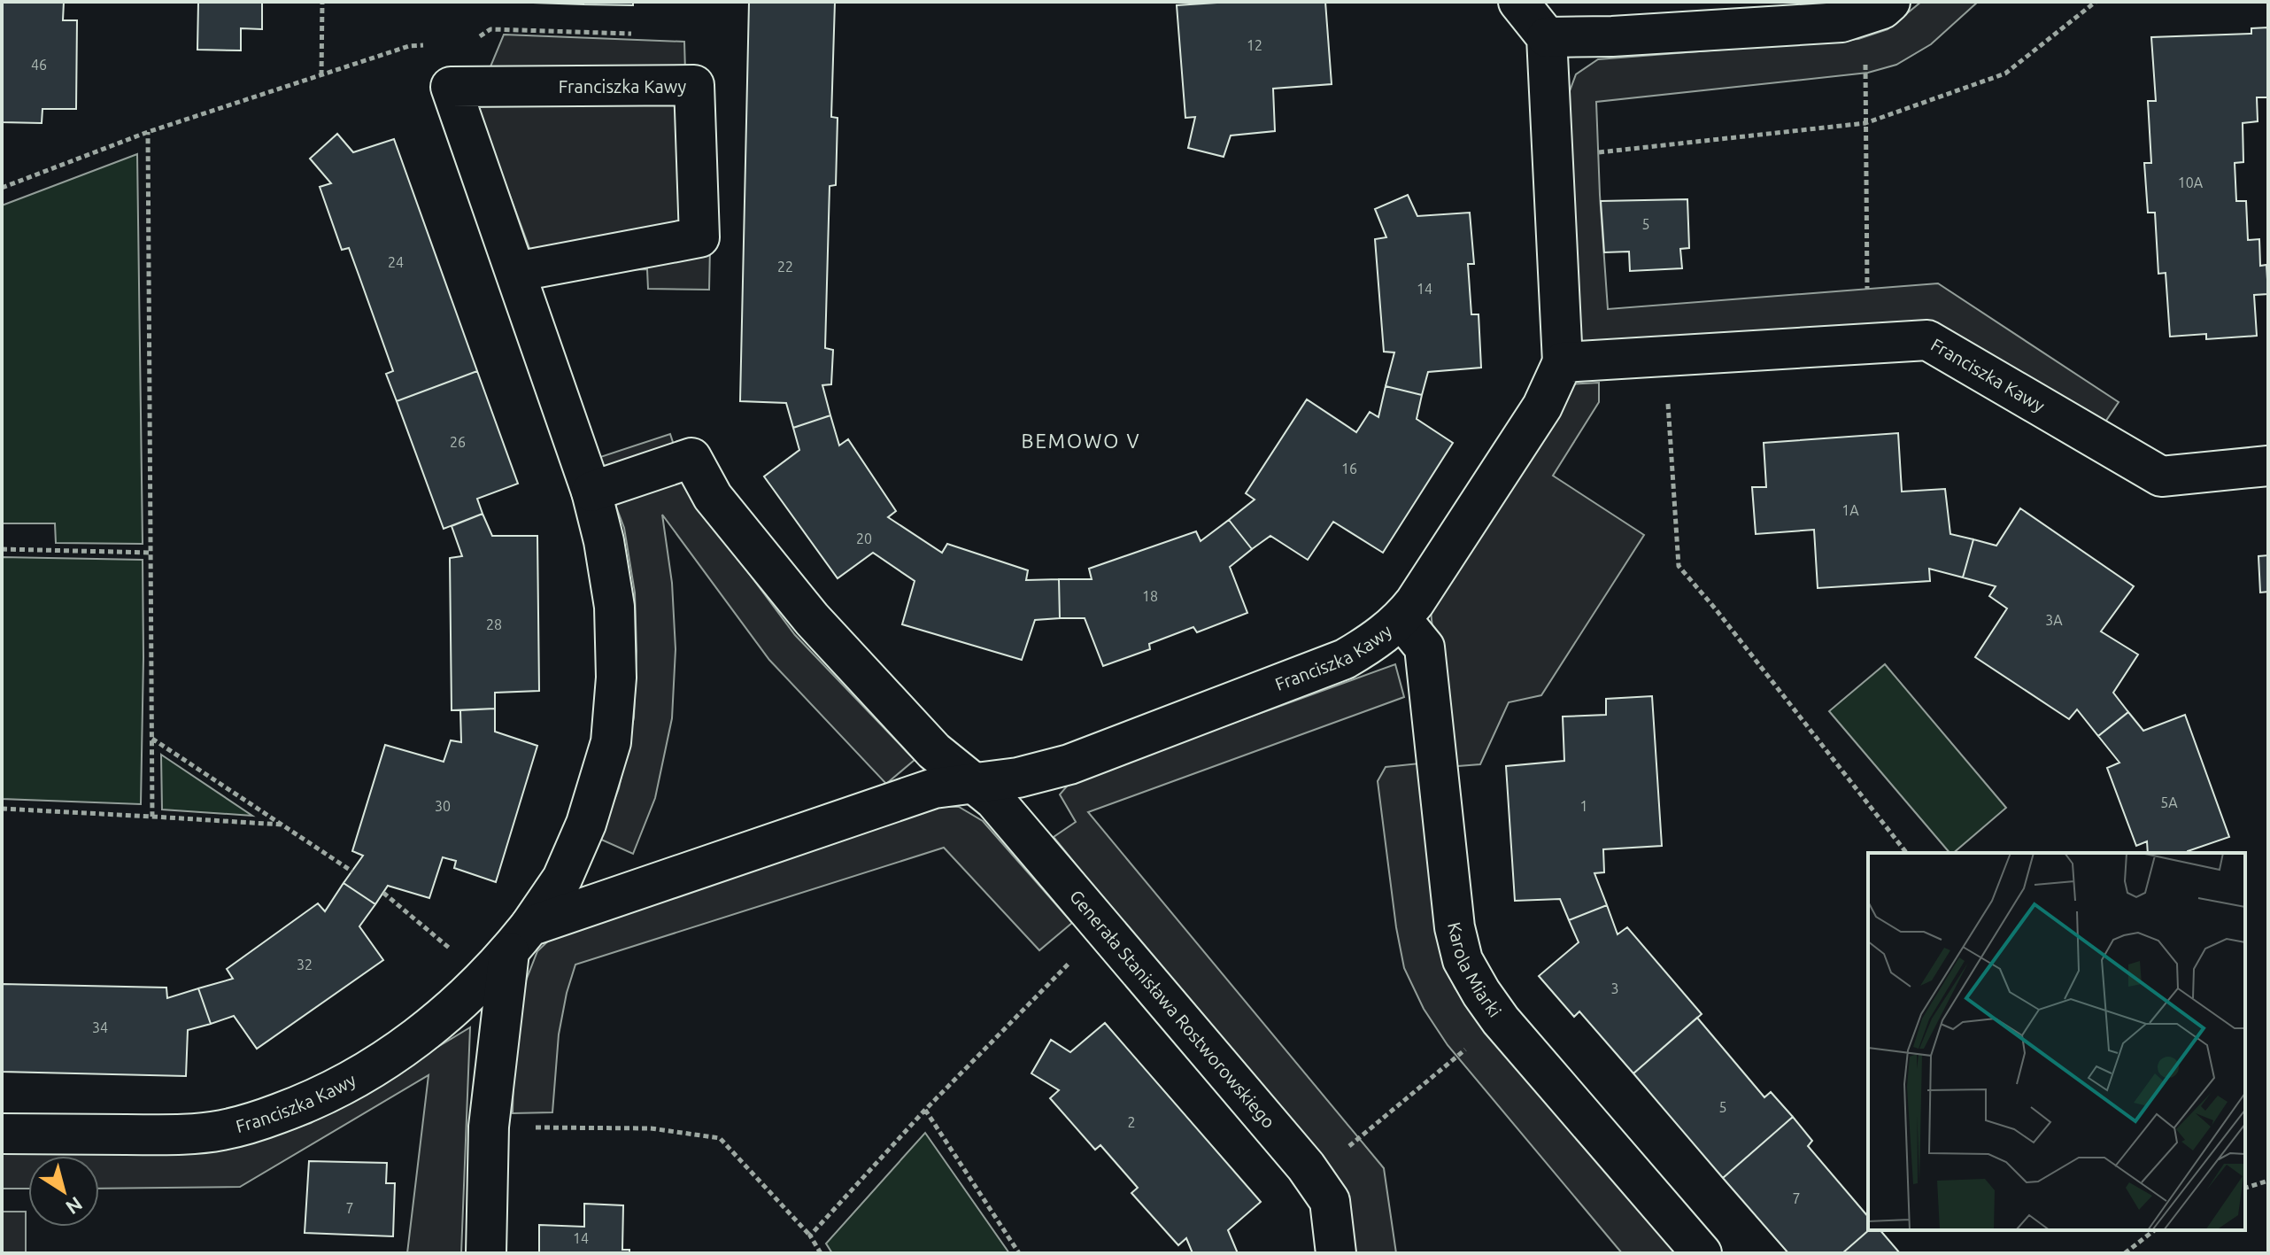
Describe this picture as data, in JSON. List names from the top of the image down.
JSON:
{
  "streets": {
    "street": ["Franciszka Kawy", "Karola Miarki", "Generała Stanisława Rostworowskiego"]
  },
  "crossings": [
    ["Franciszka Kawy", "Karola Miarki"],
    ["Franciszka Kawy", "Generała Stanisława Rostworowskiego"]
  ],
  "districts": ["BEMOWO V"],
  "house_numbers": [
    "12",
    "46",
    "10A",
    "5",
    "24",
    "22",
    "14",
    "26",
    "16",
    "1A",
    "20",
    "18",
    "3A",
    "28",
    "5A",
    "30",
    "1",
    "32",
    "3",
    "34",
    "5",
    "2",
    "7",
    "7",
    "14"
  ],
  "north": "bottom right"
}
